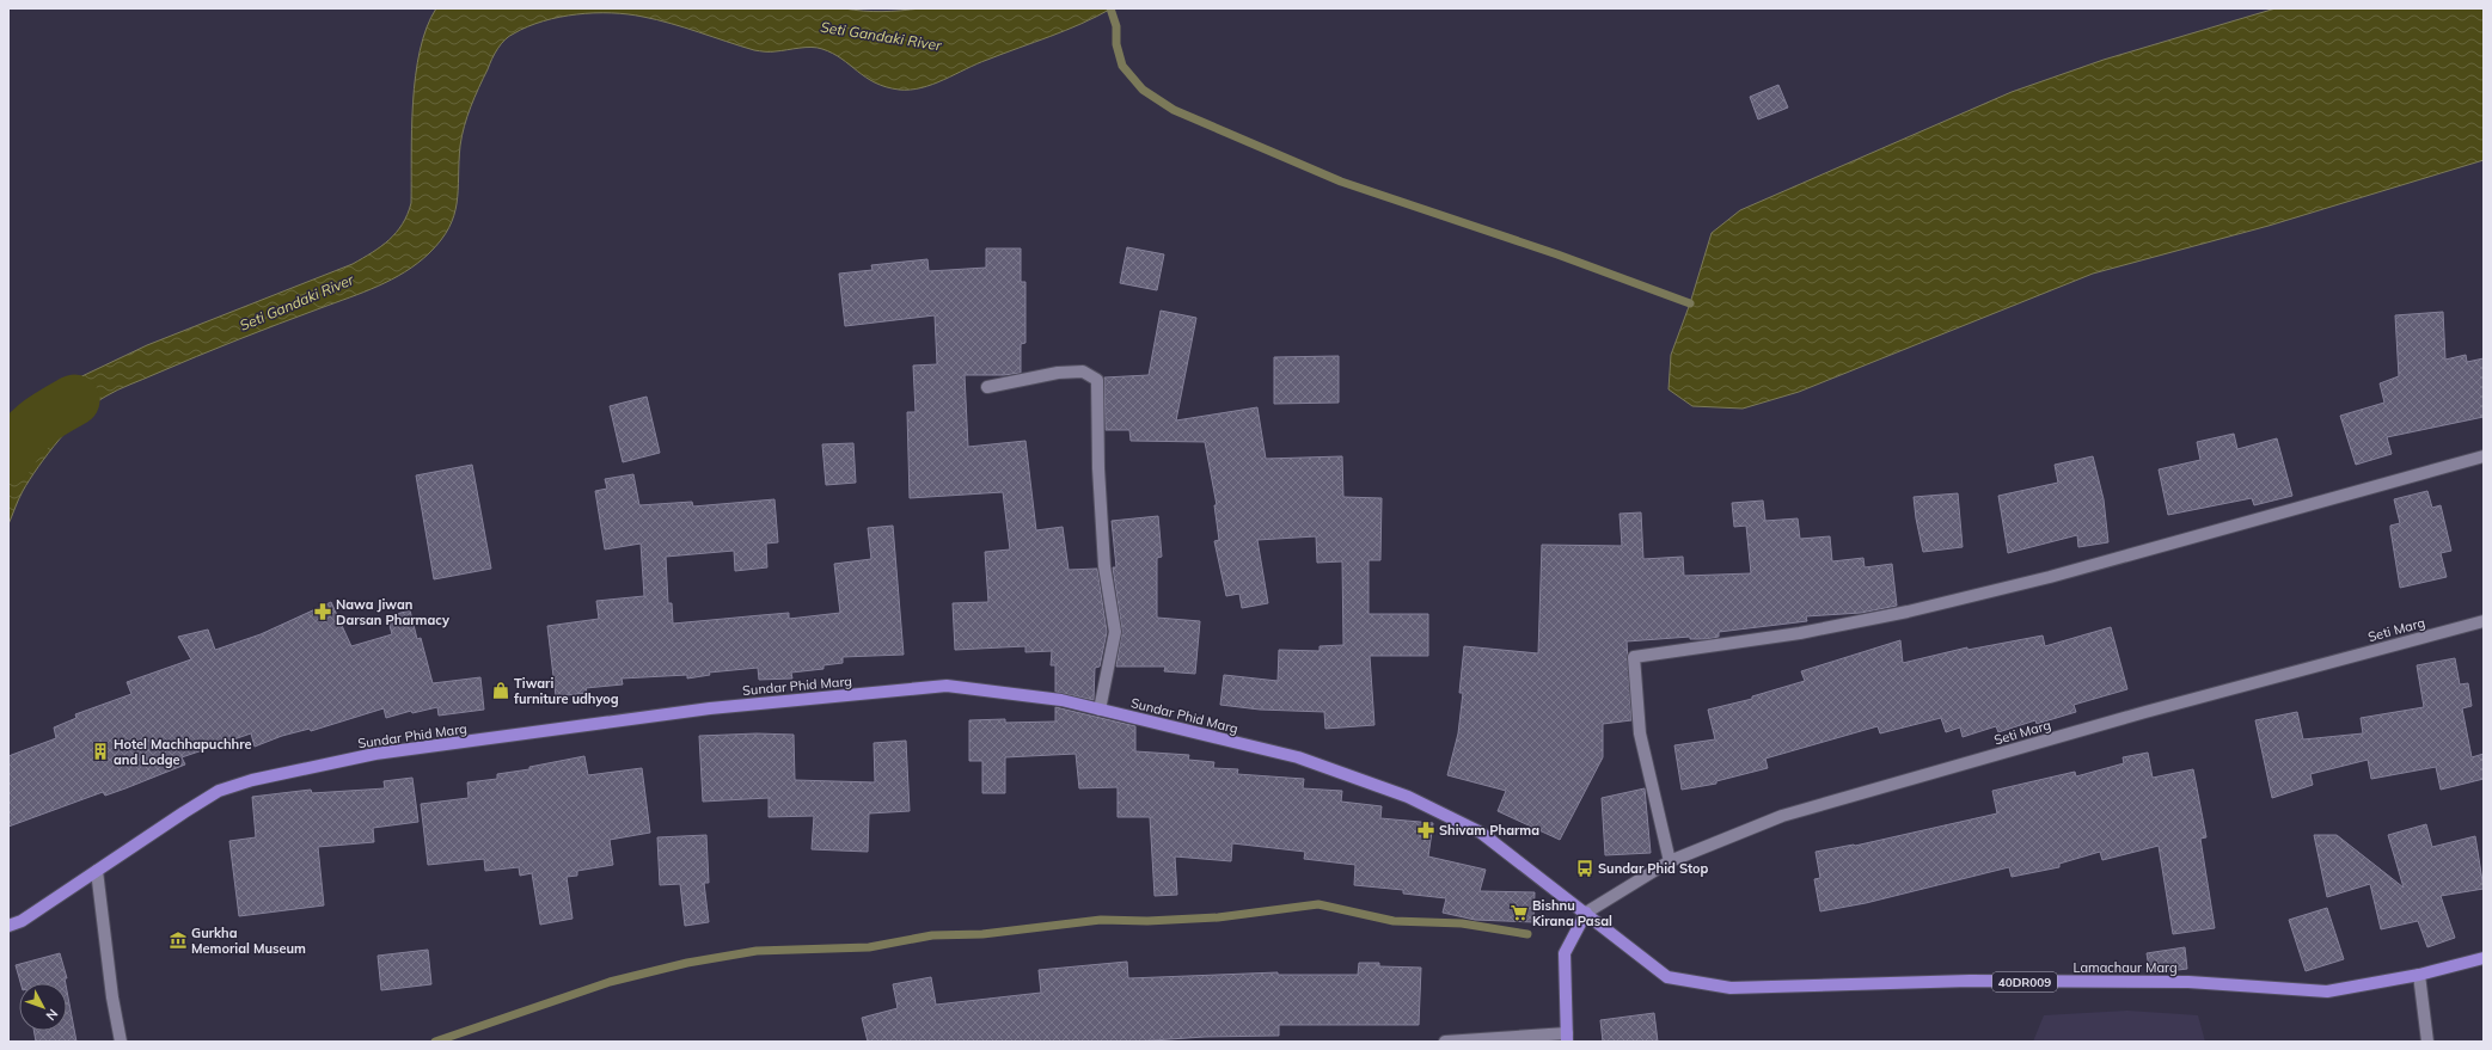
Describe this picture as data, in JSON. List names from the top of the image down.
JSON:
{
  "streets": {
    "main road": ["Sundar Phid Marg", "Lamachaur Marg", "40DR009"],
    "street": ["Seti Marg"]
  },
  "crossings": [
    ["Seti Marg", "Sundar Phid Marg"],
    ["Seti Marg", "Lamachaur Marg"],
    ["Sundar Phid Marg", "Lamachaur Marg"]
  ],
  "water": ["Seti Gandaki River"],
  "places": {
    "pharmacy": ["Nawa Jiwan Darsan Pharmacy", "Shivam Pharma"],
    "shop": ["Tiwari furniture udhyog"],
    "building": ["Hotel Machhapuchhre and Lodge"],
    "bus stop": ["Sundar Phid Stop"],
    "supermarket": ["Bishnu Kirana Pasal"],
    "museum": ["Gurkha Memorial Museum"]
  },
  "north": "bottom right"
}
